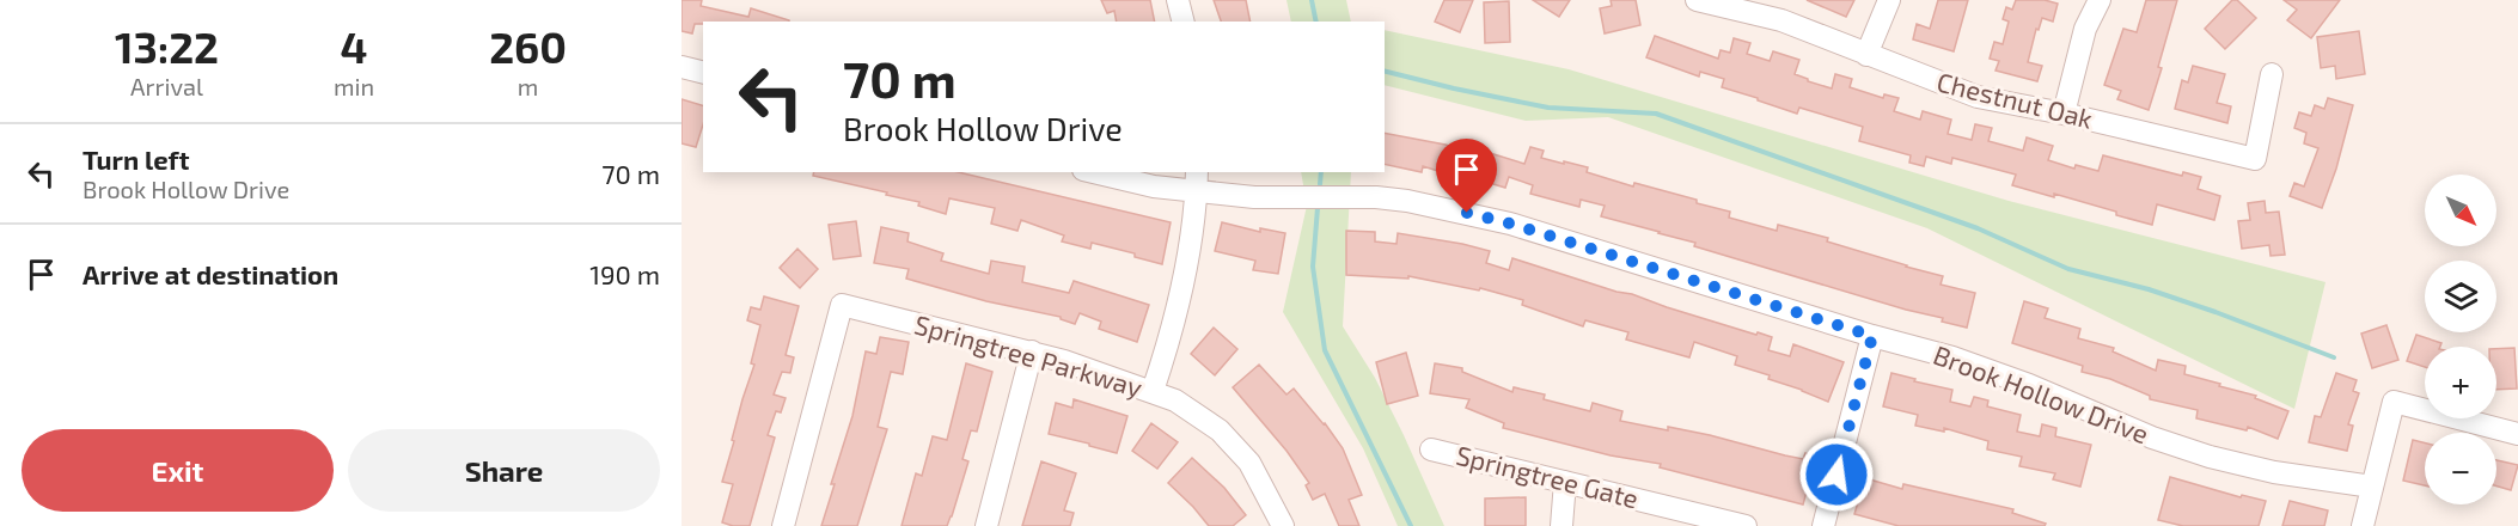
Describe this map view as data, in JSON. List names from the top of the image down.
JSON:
{
  "streets": {
    "street": [
      "Chestnut Oak",
      "Springtree Parkway",
      "Brook Hollow Drive",
      "Springtree Gate"
    ]
  },
  "north": "bottom right",
  "page": {
    "eta": [
      "13:22",
      "Arrival",
      "4",
      "min",
      "260",
      "m"
    ],
    "turn": ["70 m", "Brook Hollow Drive"],
    "list": [
      {
        "name": "Turn left",
        "note": "Brook Hollow Drive",
        "value": "70 m"
      },
      {
        "name": "Arrive at destination",
        "value": "190 m"
      }
    ],
    "map_buttons": ["+", "−"],
    "buttons": ["Exit", "Share"]
  }
}
